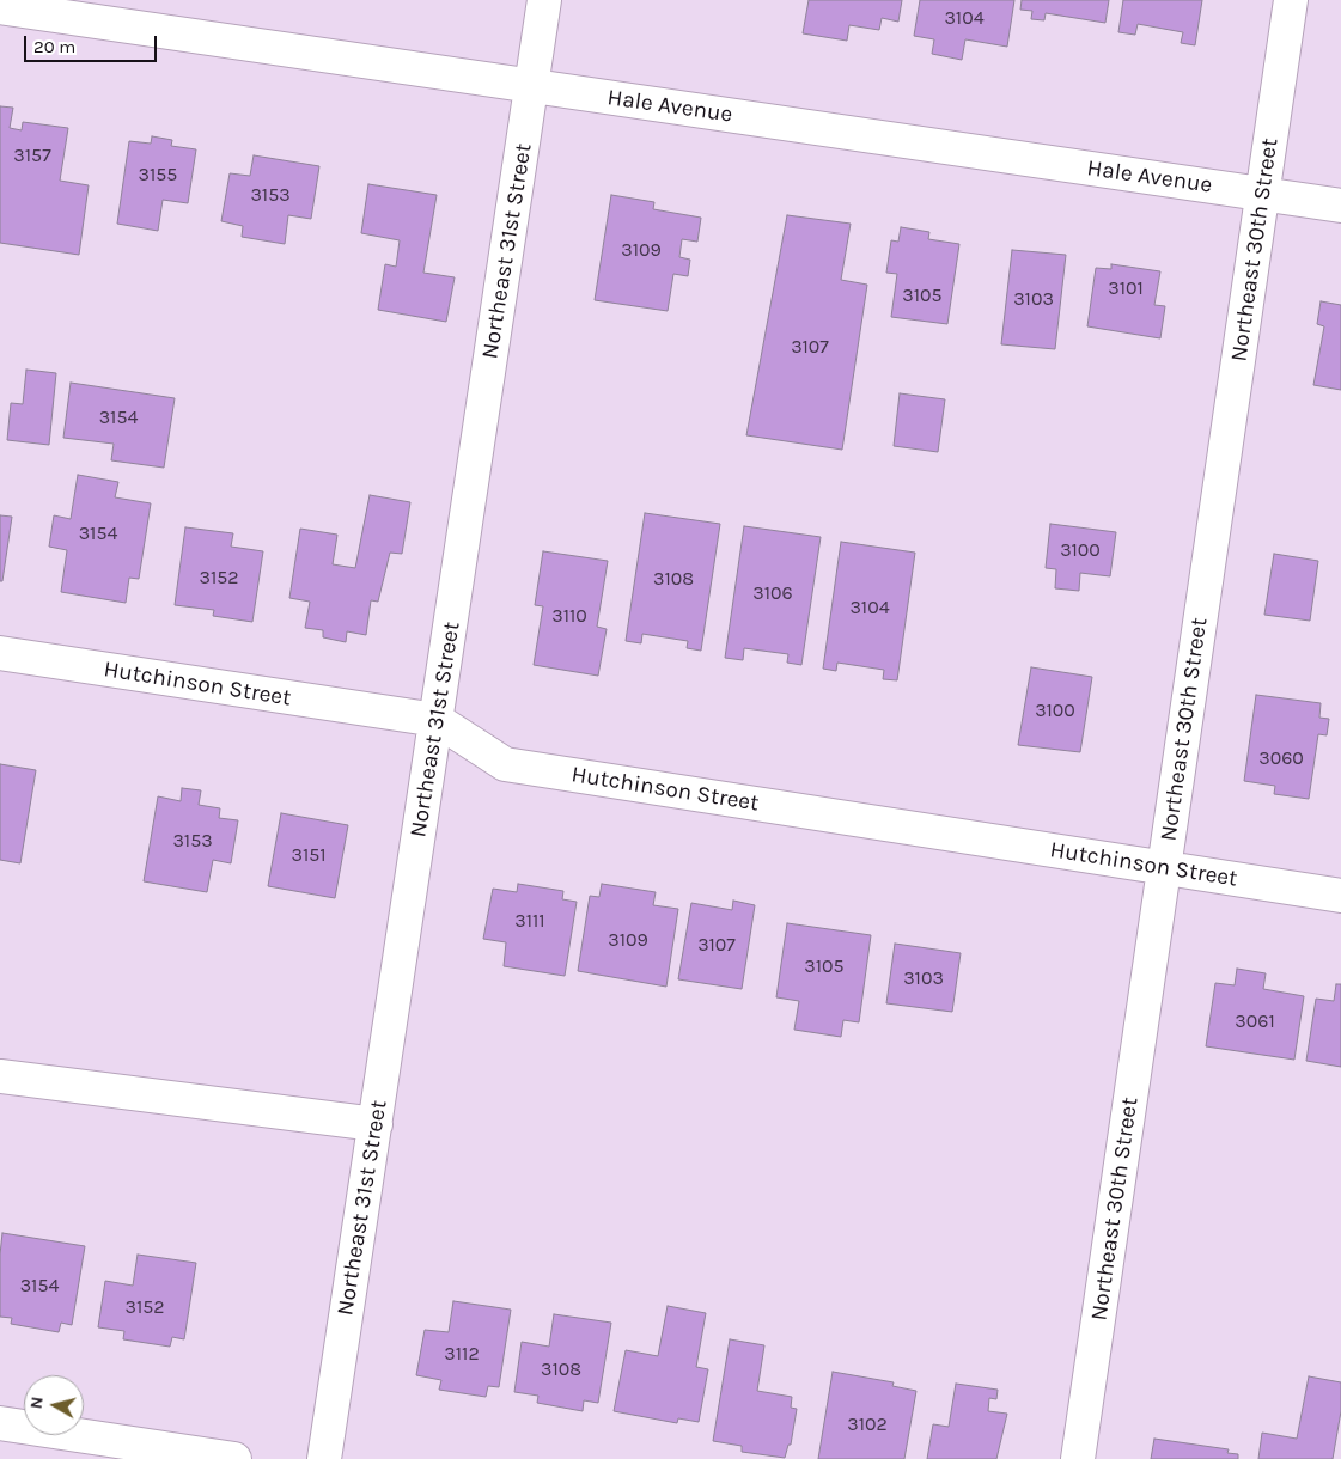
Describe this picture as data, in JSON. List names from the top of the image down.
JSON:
{
  "streets": {
    "street": [
      "Hale Avenue",
      "Northeast 30th Street",
      "Northeast 31st Street",
      "Hutchinson Street"
    ]
  },
  "crossings": [
    ["Hale Avenue", "Northeast 30th Street"],
    ["Hale Avenue", "Northeast 31st Street"],
    ["Northeast 30th Street", "Hutchinson Street"],
    ["Northeast 31st Street", "Hutchinson Street"]
  ],
  "house_numbers": [
    "3104",
    "3157",
    "3155",
    "3153",
    "3109",
    "3101",
    "3105",
    "3103",
    "3107",
    "3154",
    "3154",
    "3100",
    "3152",
    "3108",
    "3106",
    "3104",
    "3110",
    "3100",
    "3060",
    "3153",
    "3151",
    "3111",
    "3109",
    "3107",
    "3105",
    "3103",
    "3061",
    "3154",
    "3152",
    "3112",
    "3108",
    "3102"
  ],
  "scale_bar": "20 m",
  "north": "left"
}
